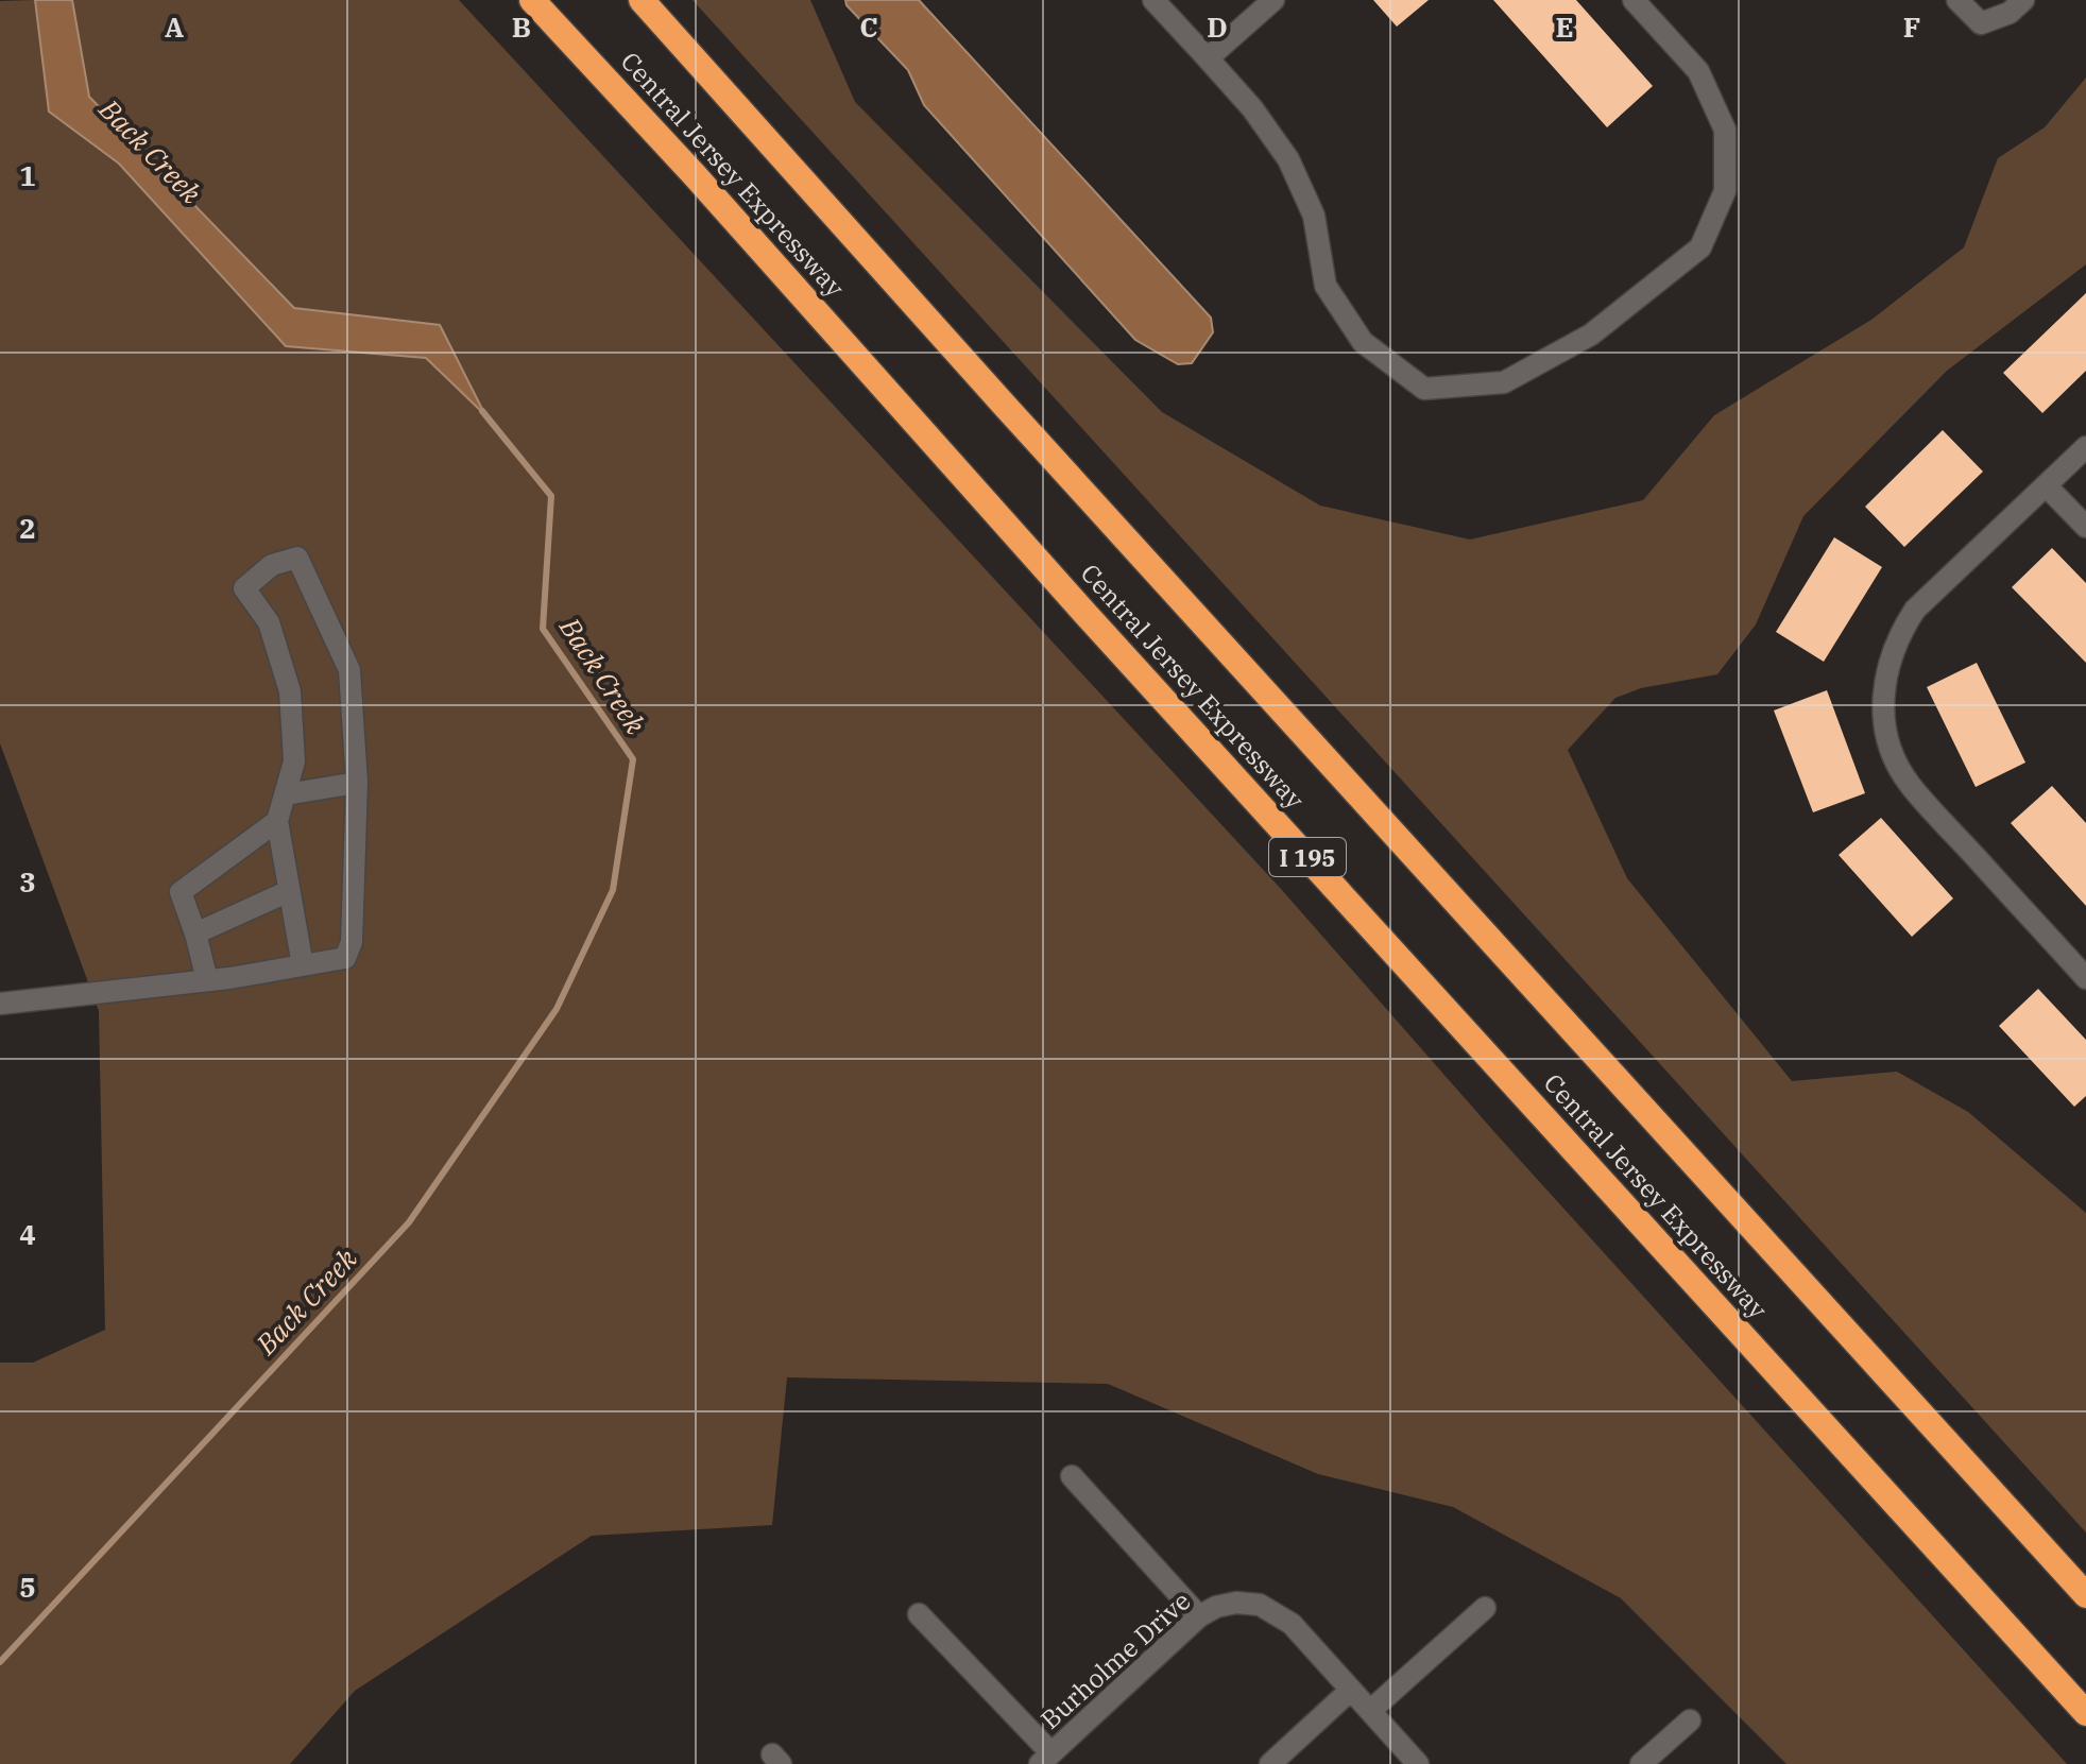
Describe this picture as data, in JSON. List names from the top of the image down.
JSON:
{
  "streets": {
    "highway": ["Central Jersey Expressway", "I 195"],
    "street": ["Burholme Drive"]
  },
  "water": ["Back Creek"],
  "grid": {
    "columns": [
      "A",
      "B",
      "C",
      "D",
      "E",
      "F"
    ],
    "rows": [
      "1",
      "2",
      "3",
      "4",
      "5"
    ]
  }
}
